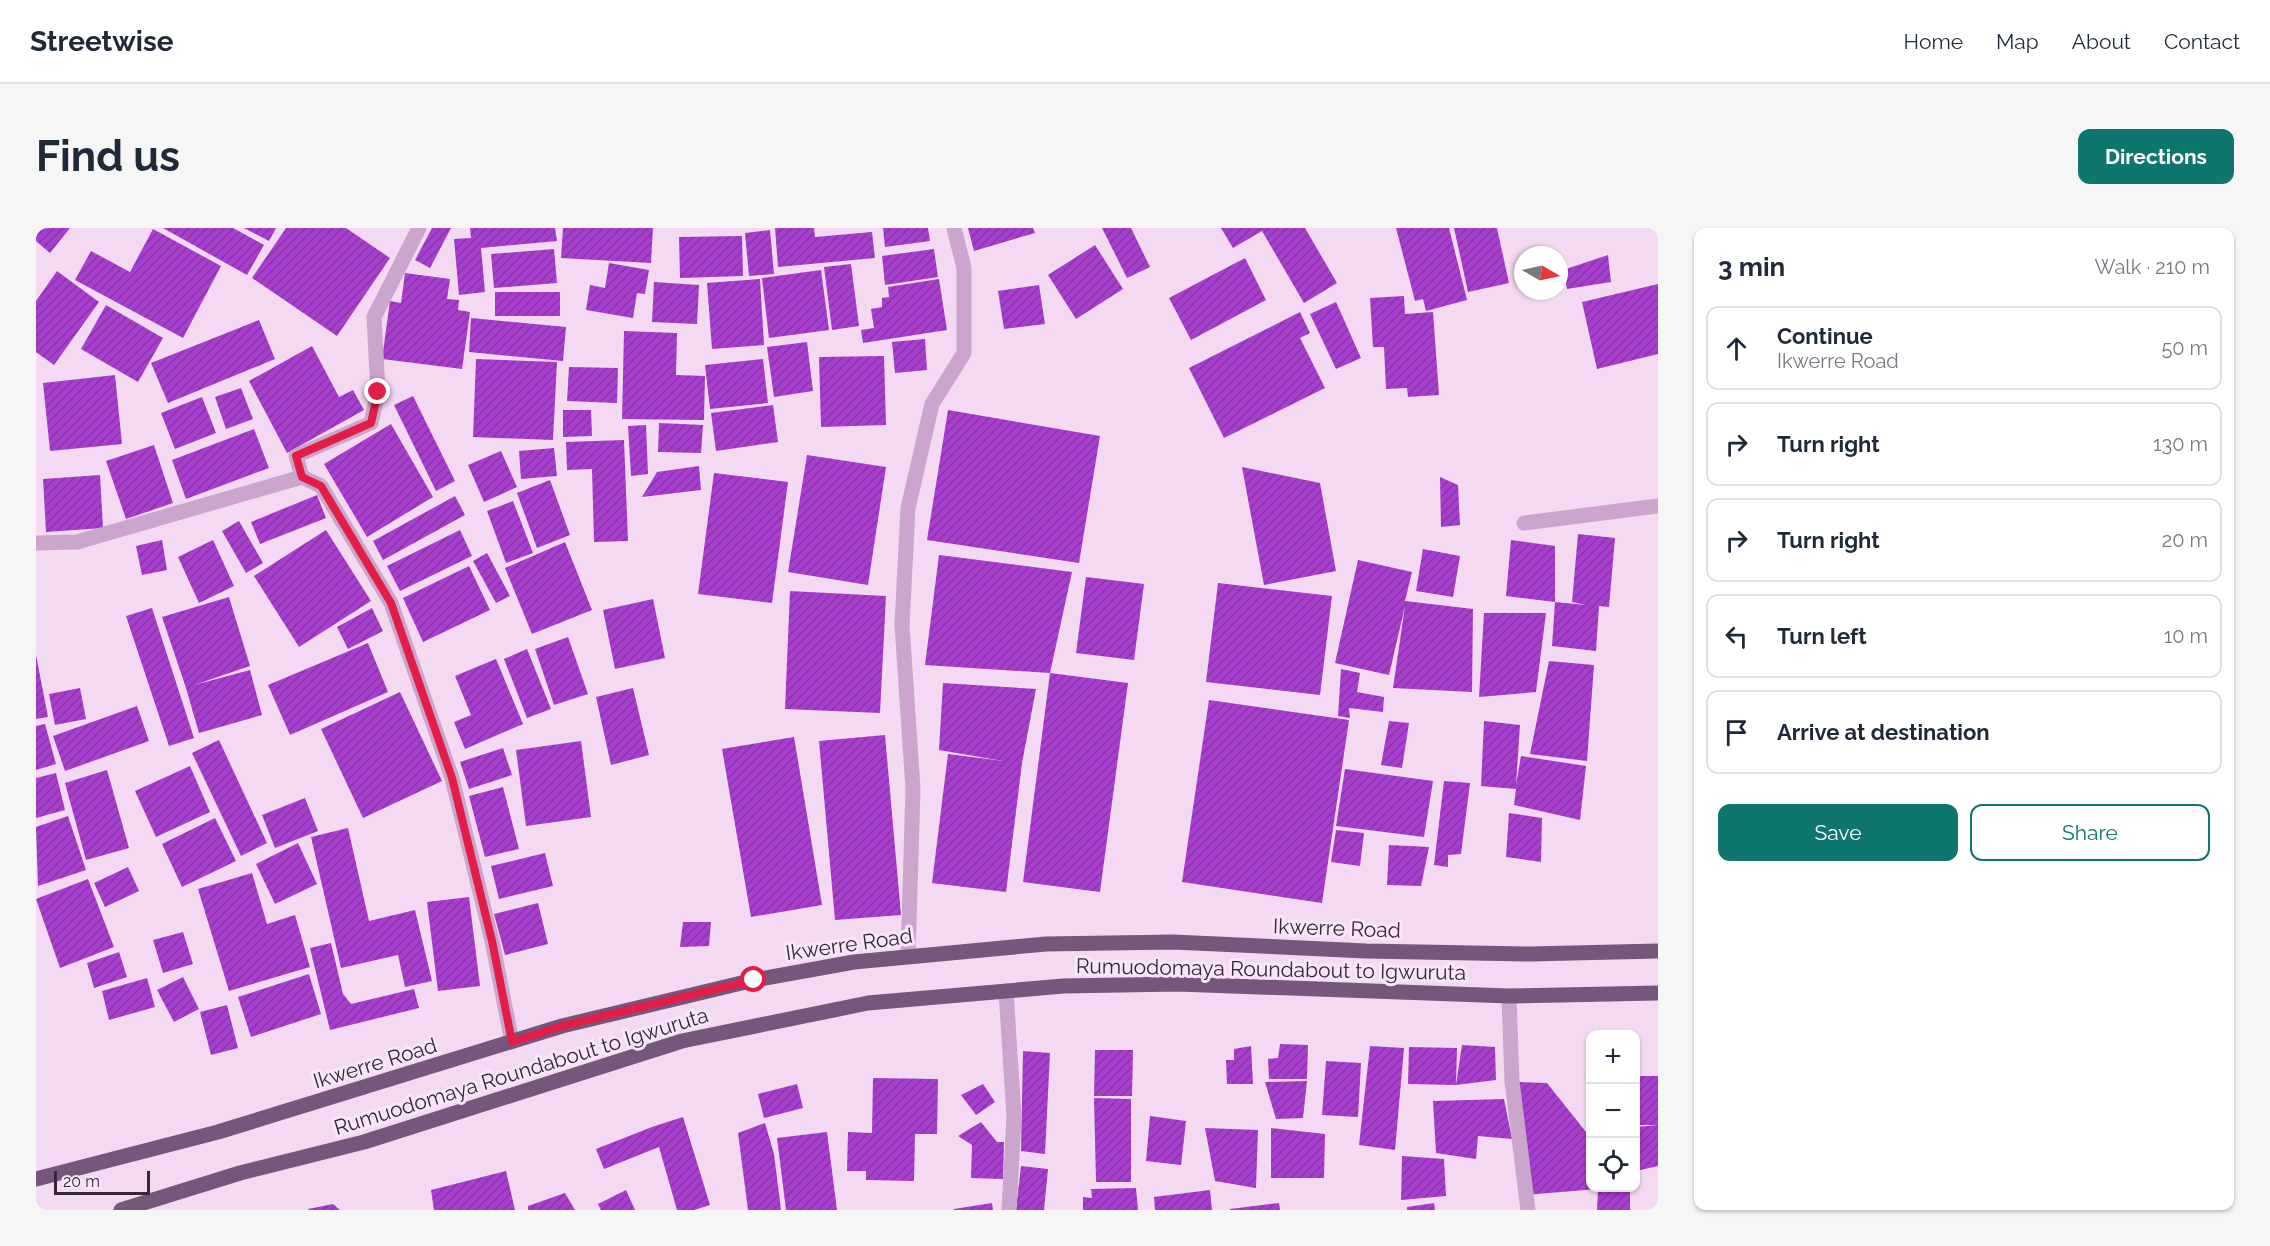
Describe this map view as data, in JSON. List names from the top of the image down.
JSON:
{
  "streets": {
    "main road": ["Ikwerre Road", "Rumuodomaya Roundabout to Igwuruta"]
  },
  "scale_bar": "20 m",
  "north": "right",
  "page": {
    "header": "Streetwise",
    "nav": [
      "Home",
      "Map",
      "About",
      "Contact"
    ],
    "buttons": [
      "Directions",
      ["Save", "Share"]
    ],
    "title": "Find us",
    "heading": ["3 min", "Walk · 210 m"],
    "list": [
      ["Continue", "Ikwerre Road", "50 m"],
      ["Turn right", "130 m"],
      ["Turn right", "20 m"],
      ["Turn left", "10 m"],
      "Arrive at destination"
    ],
    "map_buttons": ["+", "−"],
    "scale": "20 m"
  }
}
